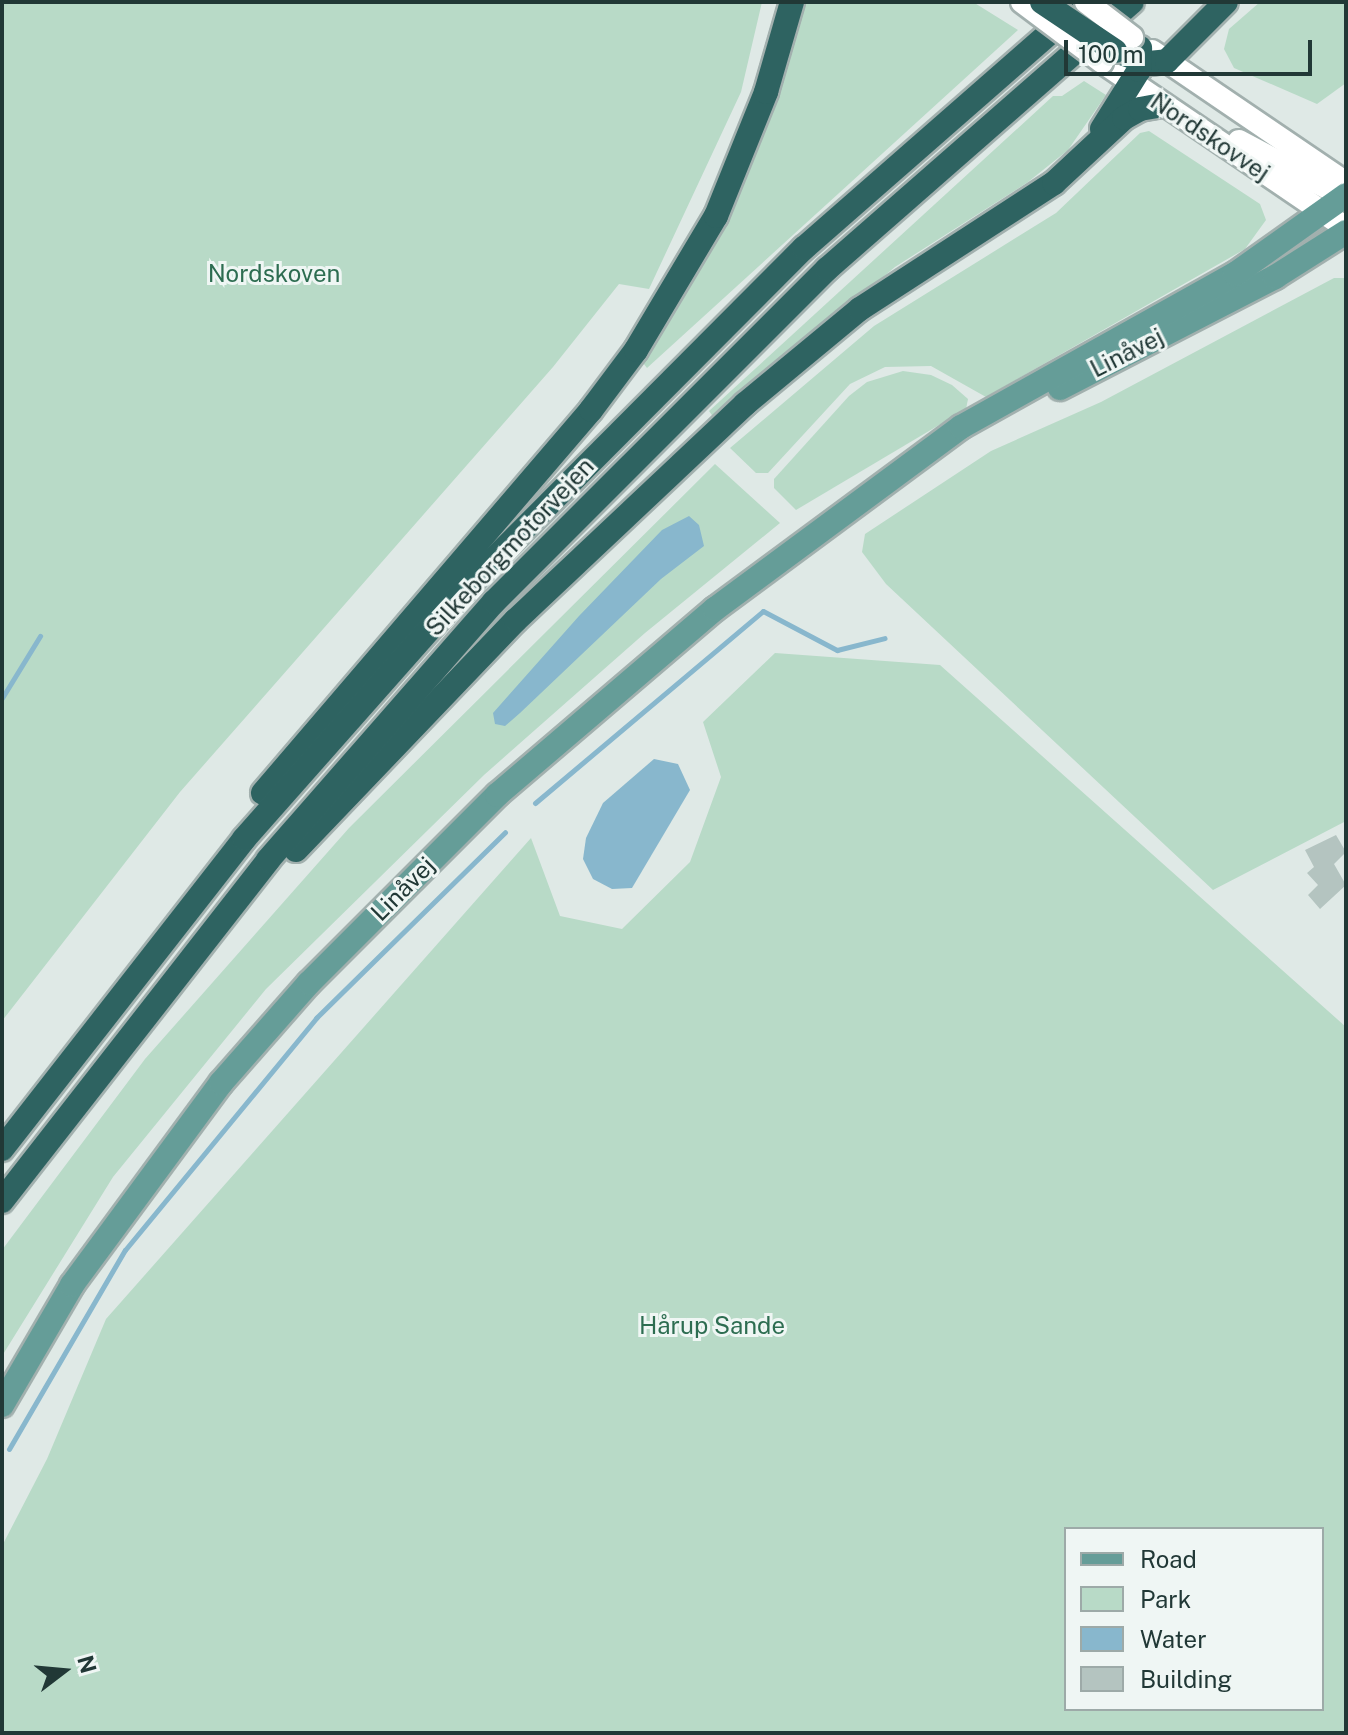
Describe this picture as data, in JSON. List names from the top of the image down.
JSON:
{
  "streets": {
    "highway": ["Silkeborgmotorvejen"],
    "main road": ["Linåvej"],
    "street": ["Nordskovvej"]
  },
  "crossings": [
    ["Nordskovvej", "Linåvej"],
    ["Nordskovvej", "Silkeborgmotorvejen"]
  ],
  "parks": ["Nordskoven", "Hårup Sande"],
  "legend": [
    "Road",
    "Park",
    "Water",
    "Building"
  ],
  "scale_bar": "100 m",
  "north": "right"
}
